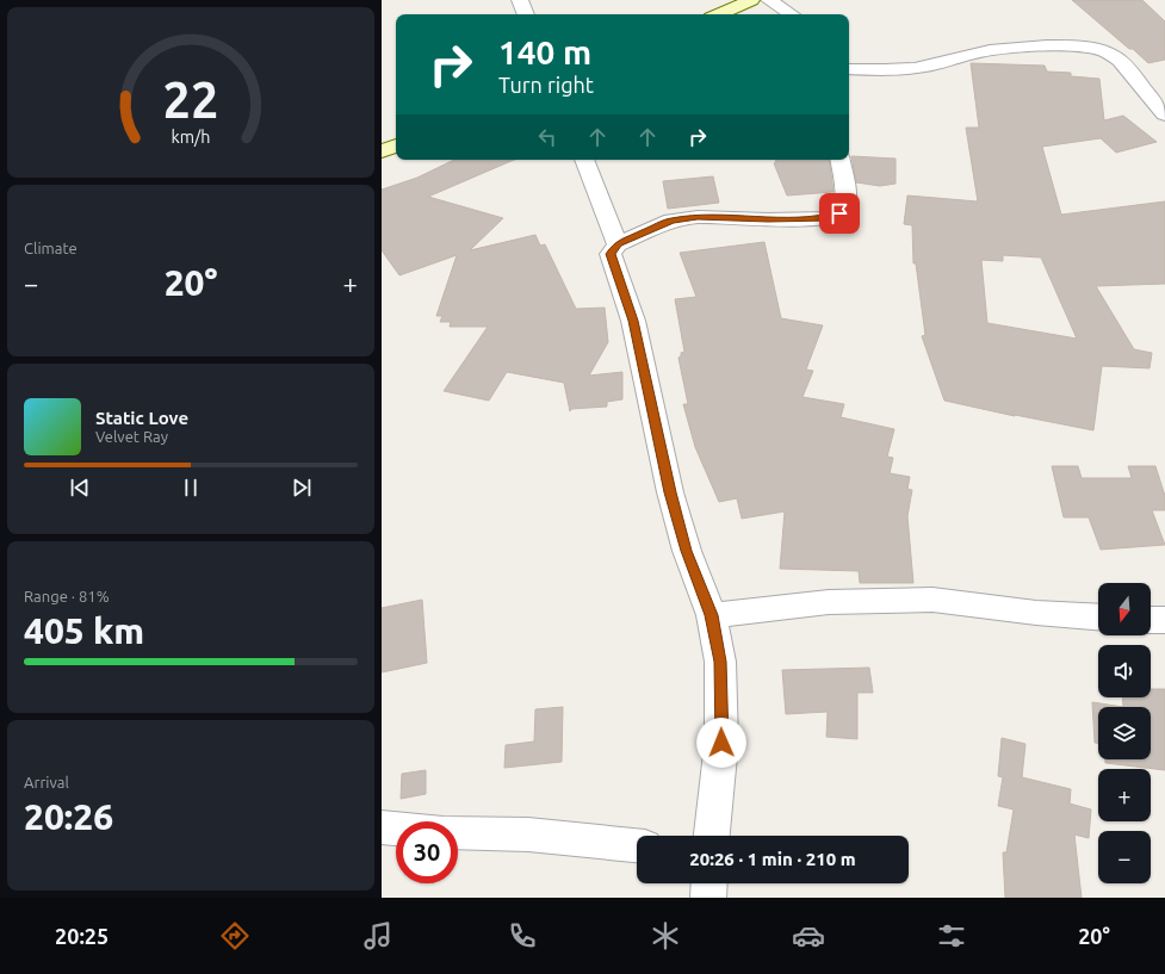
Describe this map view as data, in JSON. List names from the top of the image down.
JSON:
{
  "north": "bottom",
  "page": {
    "turn": ["140 m", "Turn right"],
    "tile": [
      "Climate",
      ["Range · 81%", "405 km"],
      ["Arrival", "20:26"]
    ],
    "heat": ["−", "20°", "+"],
    "song": ["Static Love", "Velvet Ray"],
    "map_buttons": ["+", "−"],
    "limit": "30",
    "trip": "20:26 · 1 min · 210 m",
    "tabs": ["20:25", "20°"],
    "gauge": ["22", "km/h"]
  }
}
